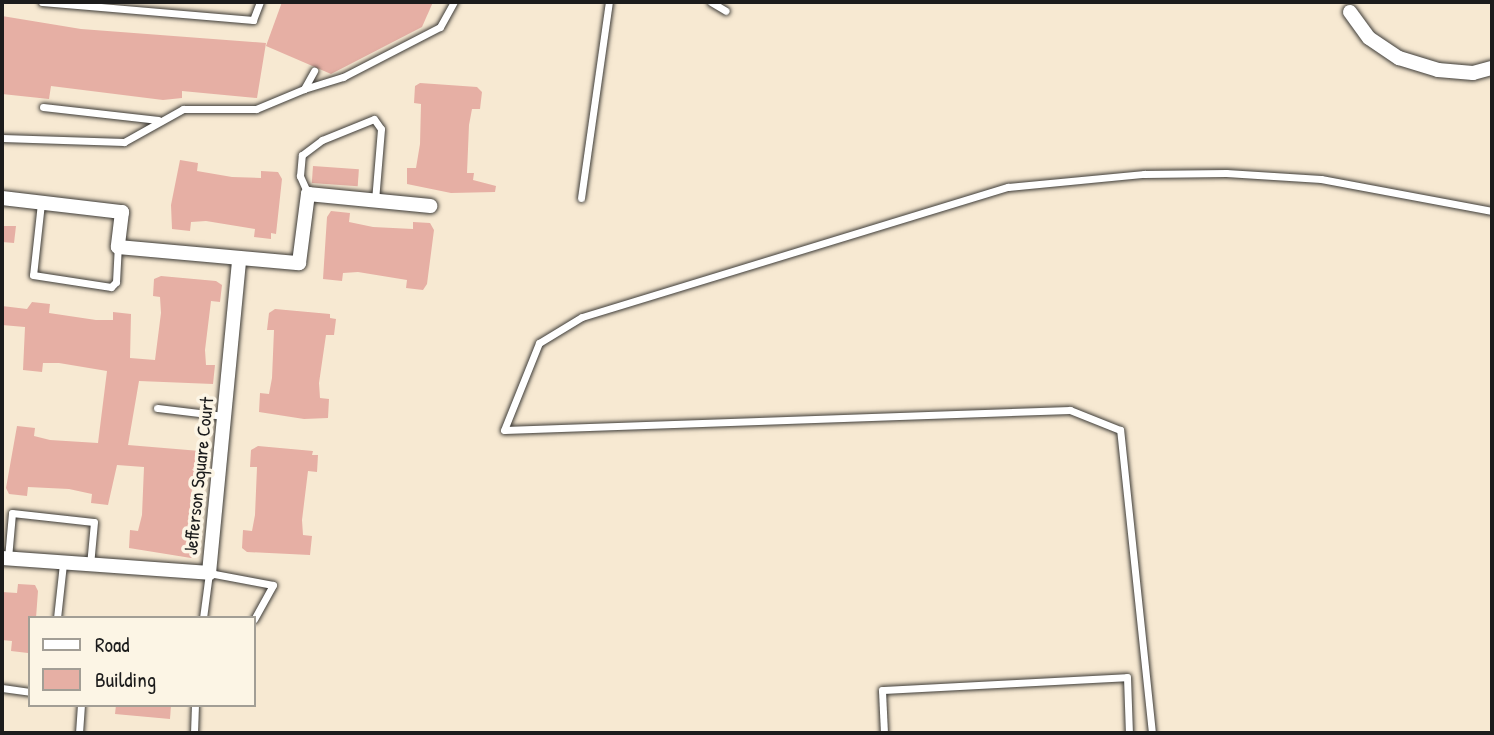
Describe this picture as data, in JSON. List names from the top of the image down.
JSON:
{
  "streets": {
    "street": ["Jefferson Square Court"]
  },
  "legend": ["Road", "Building"]
}
